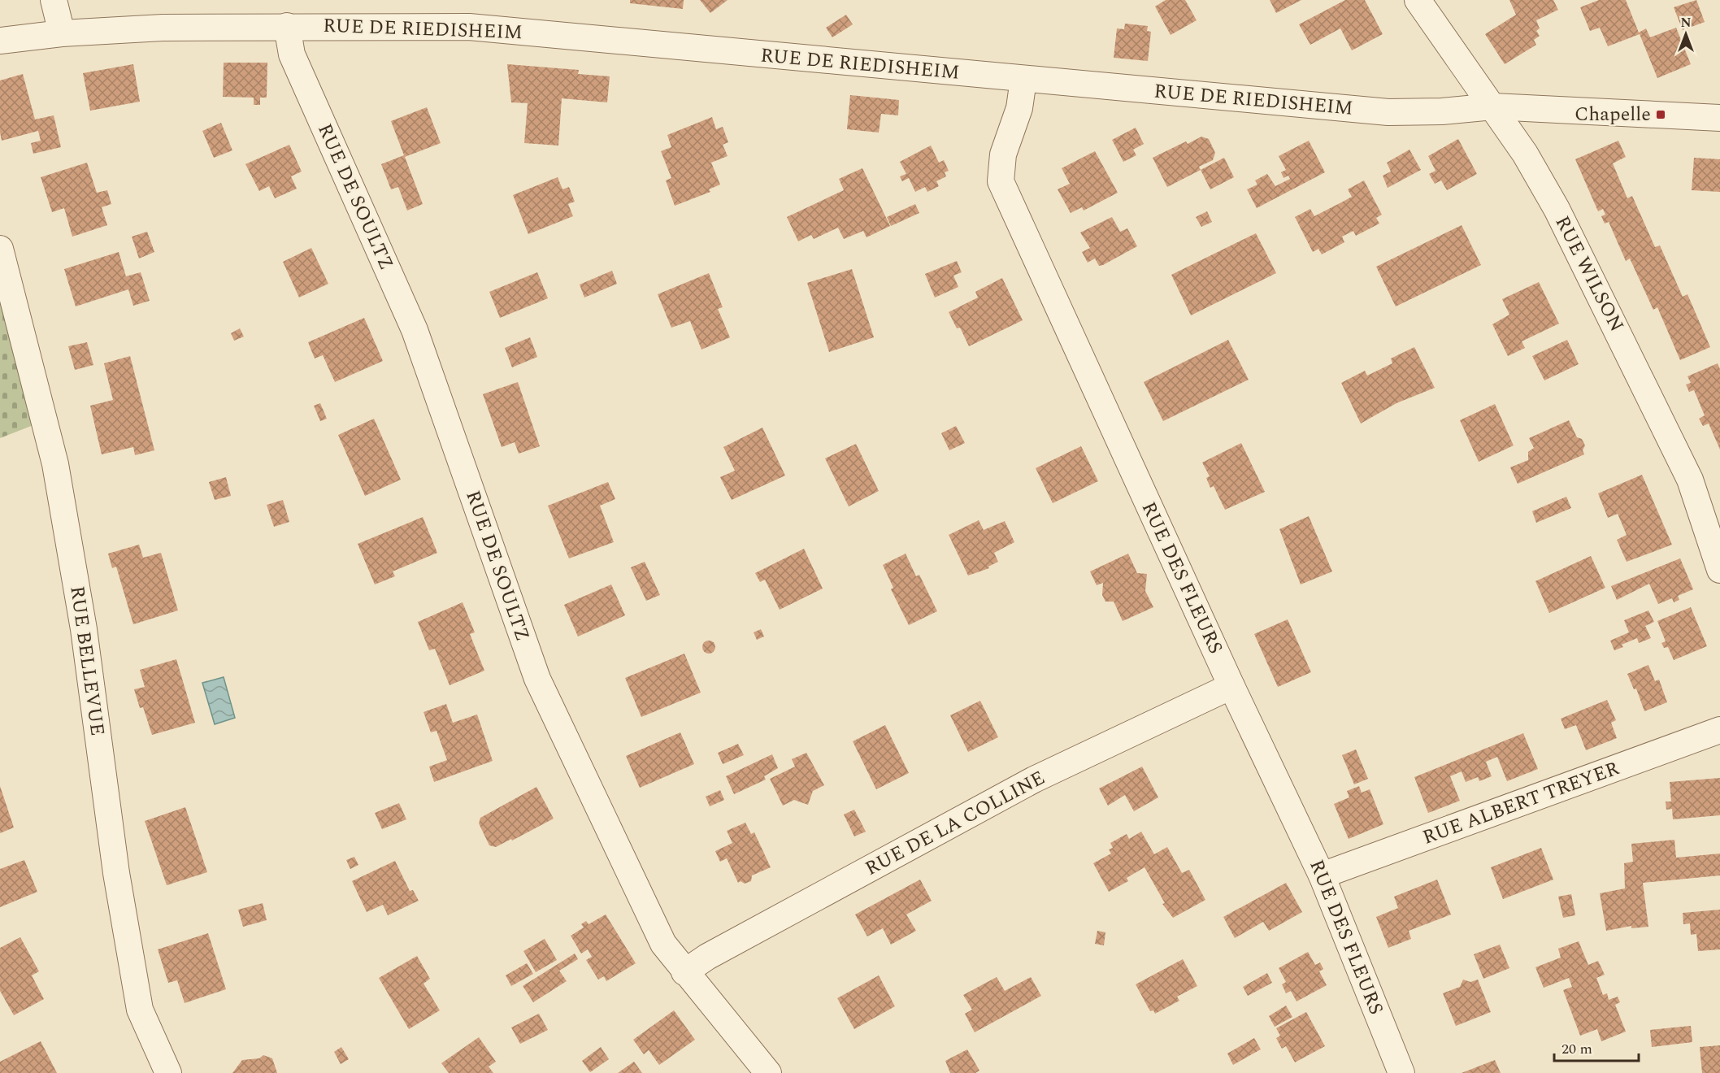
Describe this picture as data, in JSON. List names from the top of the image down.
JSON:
{
  "streets": {
    "street": [
      "RUE DE RIEDISHEIM",
      "RUE DE SOULTZ",
      "RUE WILSON",
      "RUE DES FLEURS",
      "RUE BELLEVUE",
      "RUE ALBERT TREYER",
      "RUE DE LA COLLINE"
    ]
  },
  "crossings": [
    ["RUE DE RIEDISHEIM", "RUE DE SOULTZ"],
    ["RUE DE RIEDISHEIM", "RUE WILSON"],
    ["RUE DE RIEDISHEIM", "RUE DES FLEURS"],
    ["RUE DE SOULTZ", "RUE DE LA COLLINE"],
    ["RUE DES FLEURS", "RUE ALBERT TREYER"],
    ["RUE DES FLEURS", "RUE DE LA COLLINE"]
  ],
  "places": {
    "transit": ["Chapelle"]
  },
  "scale_bar": "20 m",
  "north": "top"
}
